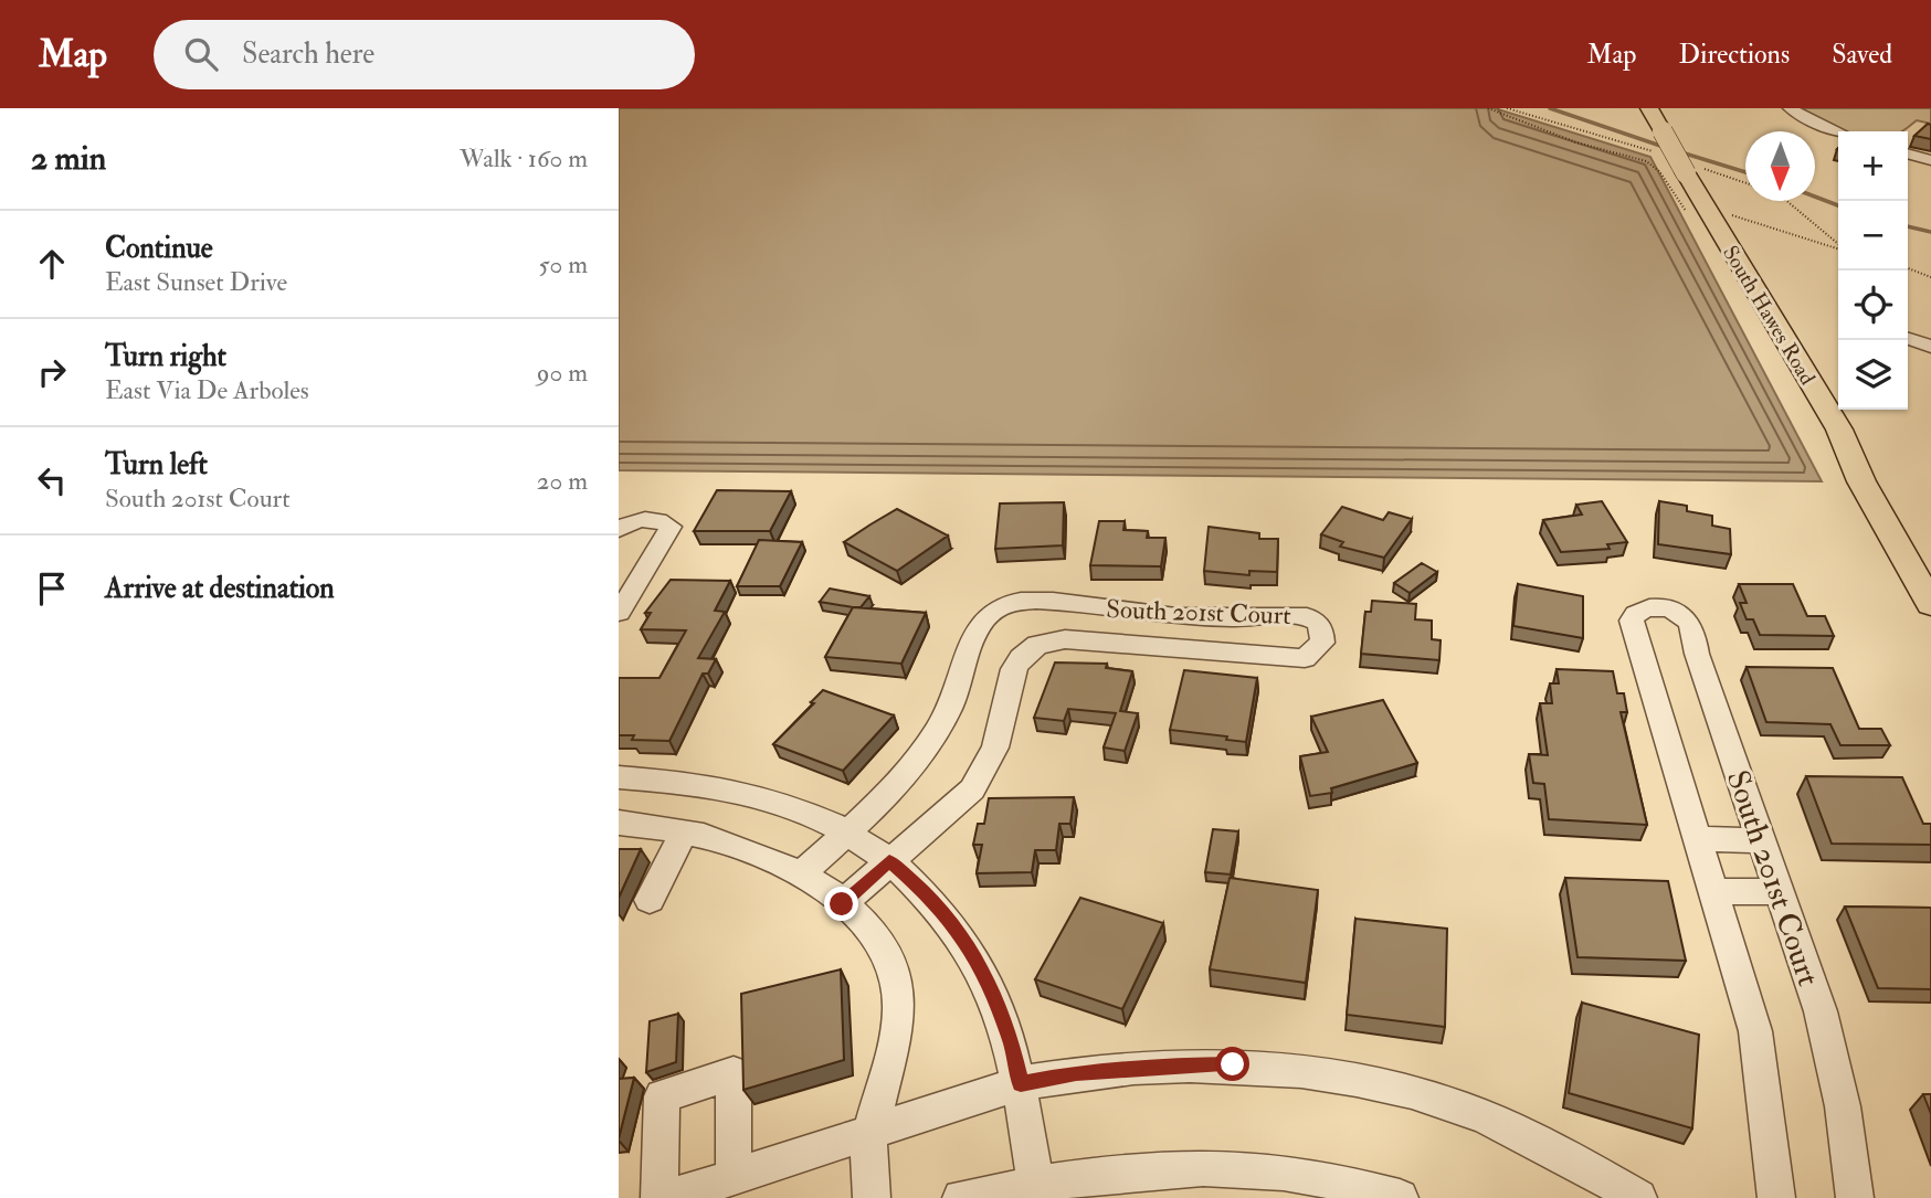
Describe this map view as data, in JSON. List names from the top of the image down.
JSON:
{
  "streets": {
    "main road": ["South Hawes Road"],
    "street": ["South 201st Court"]
  },
  "north": "bottom",
  "page": {
    "header": "Map",
    "search": "Search here",
    "nav": ["Map", "Directions", "Saved"],
    "heading": ["2 min", "Walk · 160 m"],
    "map_buttons": ["+", "−"],
    "list": [
      ["Continue", "East Sunset Drive", "50 m"],
      ["Turn right", "East Via De Arboles", "90 m"],
      ["Turn left", "South 201st Court", "20 m"],
      "Arrive at destination"
    ]
  }
}
